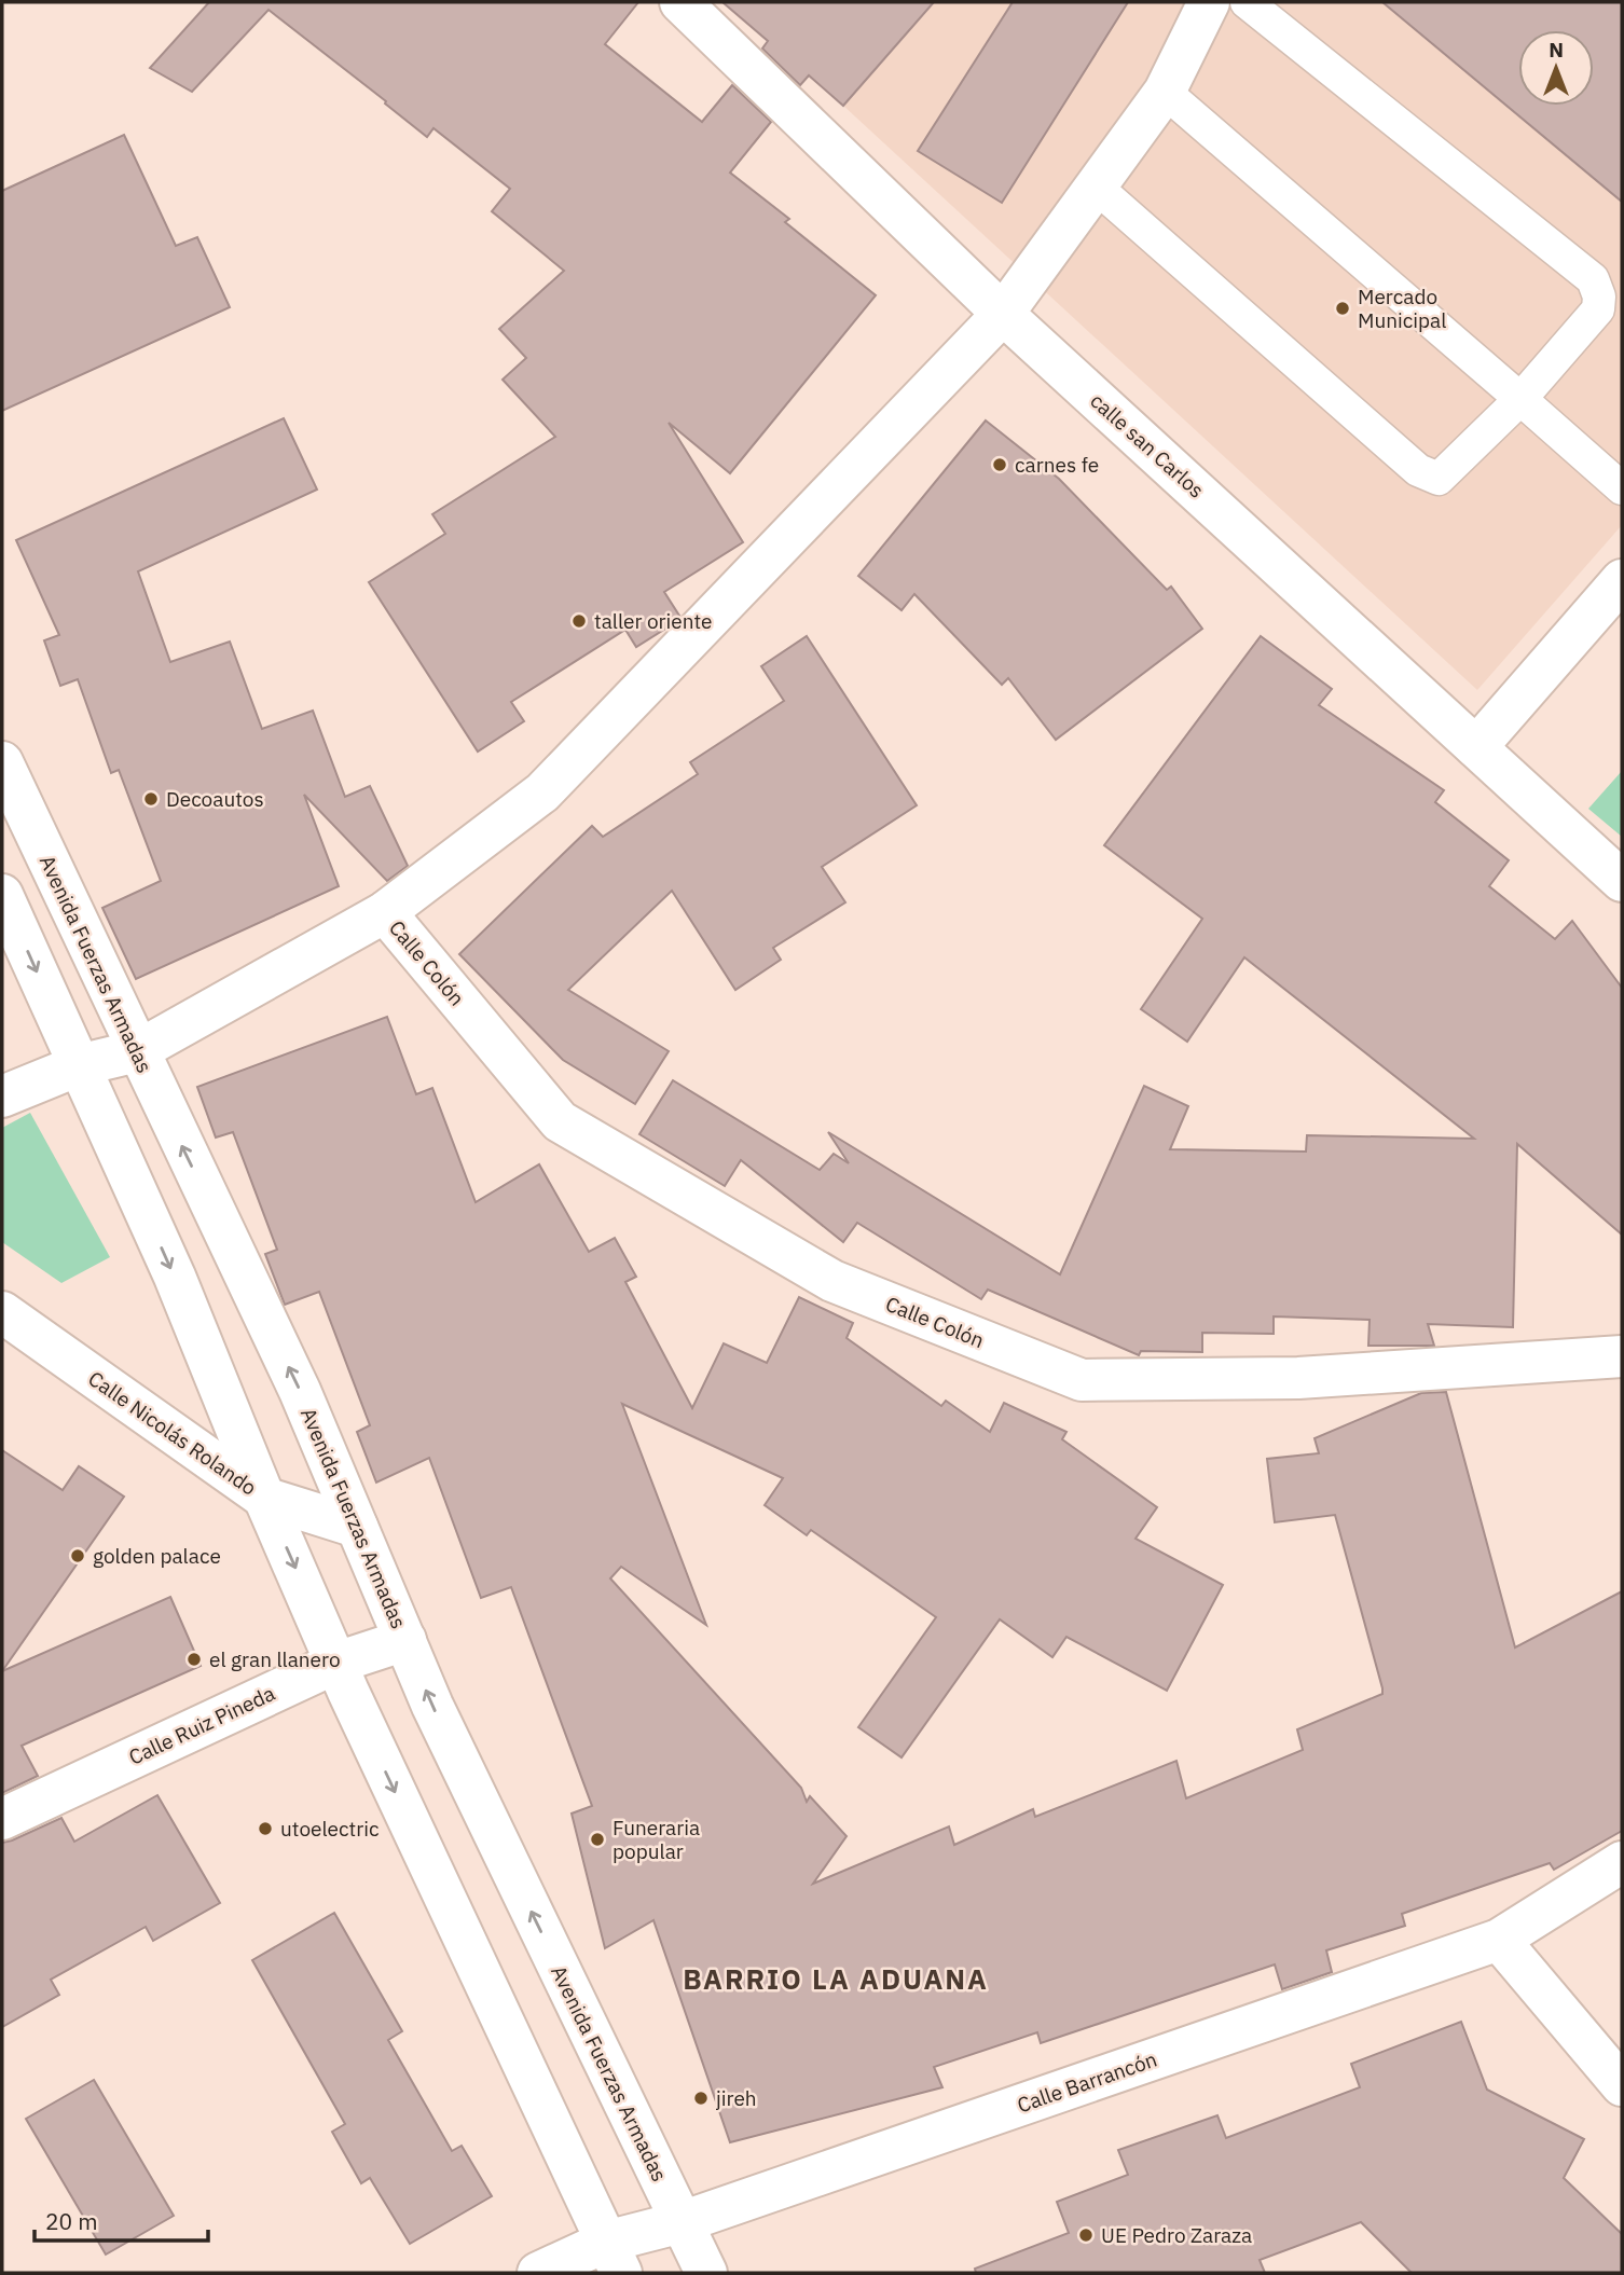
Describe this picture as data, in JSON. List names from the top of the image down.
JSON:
{
  "streets": {
    "street": [
      "calle san Carlos",
      "Calle Colón",
      "Avenida Fuerzas Armadas",
      "Calle Nicolás Rolando",
      "Calle Ruiz Pineda",
      "Calle Barrancón"
    ]
  },
  "crossings": [
    ["Avenida Fuerzas Armadas", "Calle Nicolás Rolando"],
    ["Avenida Fuerzas Armadas", "Calle Ruiz Pineda"],
    ["Avenida Fuerzas Armadas", "Calle Barrancón"]
  ],
  "districts": ["BARRIO LA ADUANA"],
  "places": [
    "Mercado Municipal",
    "carnes fe",
    "taller oriente",
    "Decoautos",
    "golden palace",
    "el gran llanero",
    "utoelectric",
    "Funeraria popular",
    "jireh",
    "UE Pedro Zaraza"
  ],
  "scale_bar": "20 m",
  "north": "top"
}
